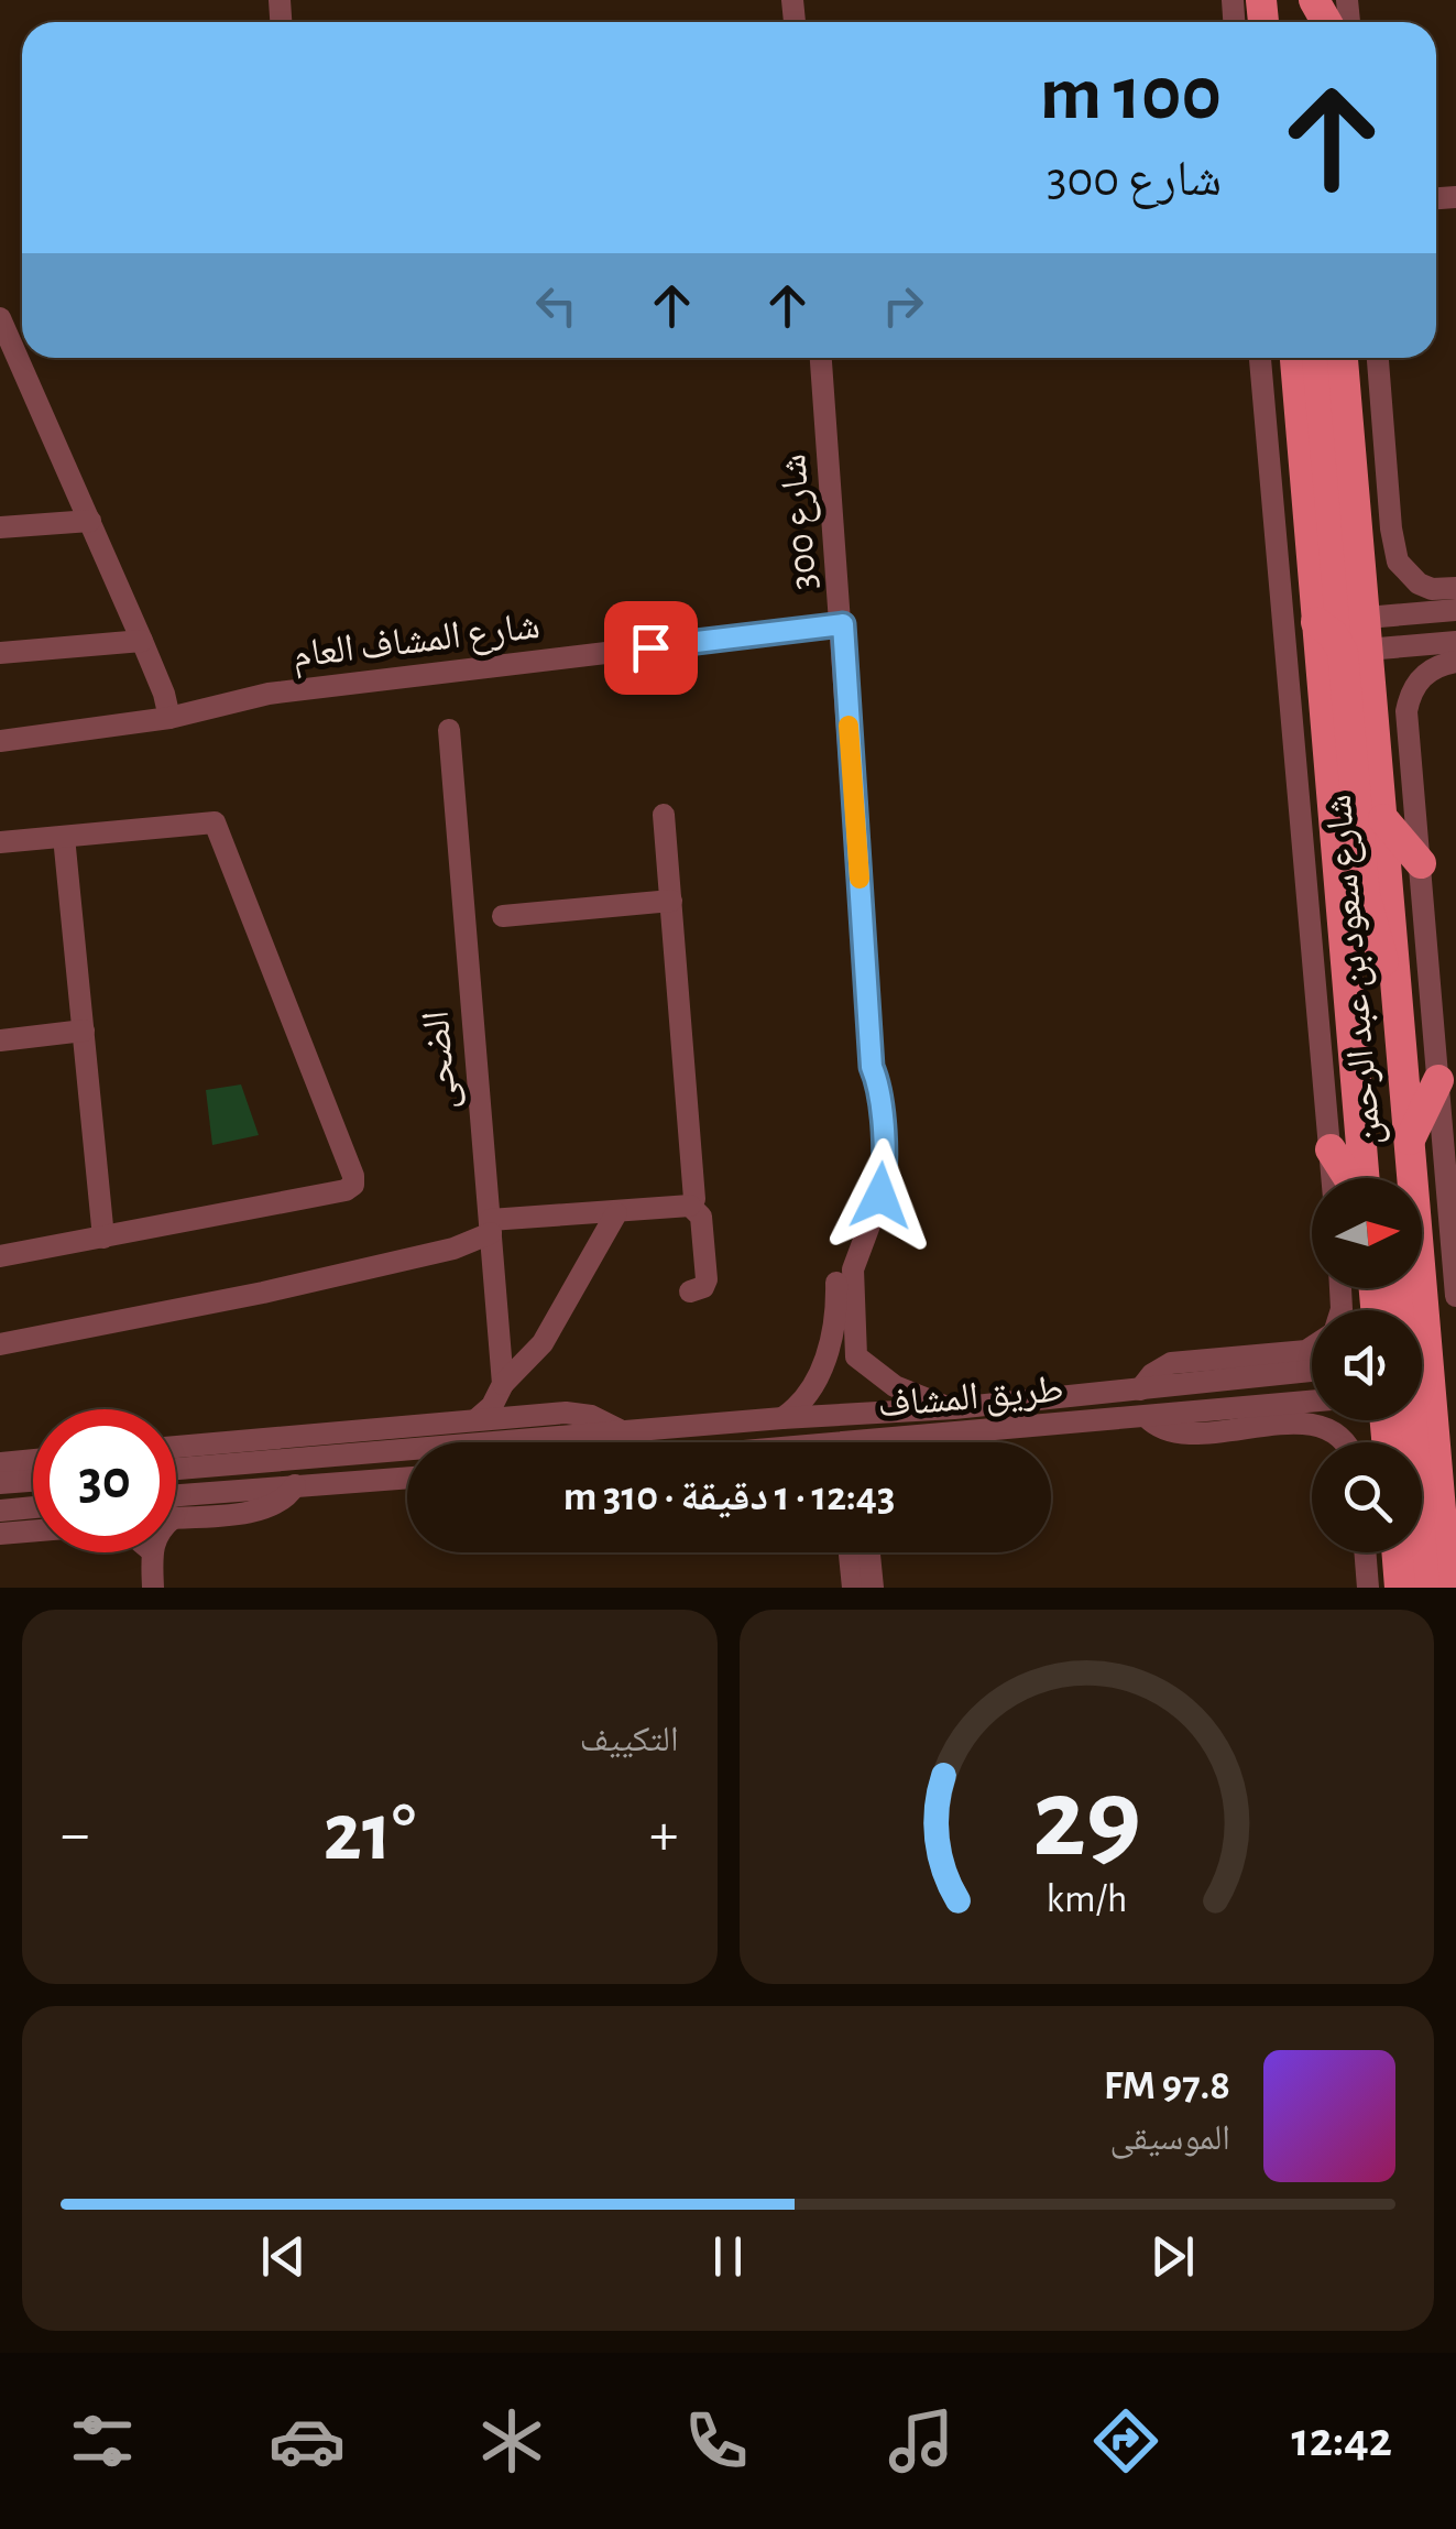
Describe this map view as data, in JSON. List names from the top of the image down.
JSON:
{
  "streets": {
    "main road": ["شارع سعود بن عبد الرحمن"],
    "street": [
      "شارع 300",
      "شارع المشاف العام",
      "الضحى",
      "طريق المشاف"
    ]
  },
  "crossings": [
    ["شارع 300", "شارع المشاف العام"]
  ],
  "north": "right",
  "page": {
    "turn": ["100 m", "شارع 300"],
    "limit": "30",
    "trip": "12:43 · 1 دقيقة · 310 m",
    "tile": "التكييف",
    "heat": ["−", "21°", "+"],
    "song": ["97.8 FM", "الموسيقى"],
    "tabs": "12:42",
    "gauge": ["29", "km/h"]
  }
}
